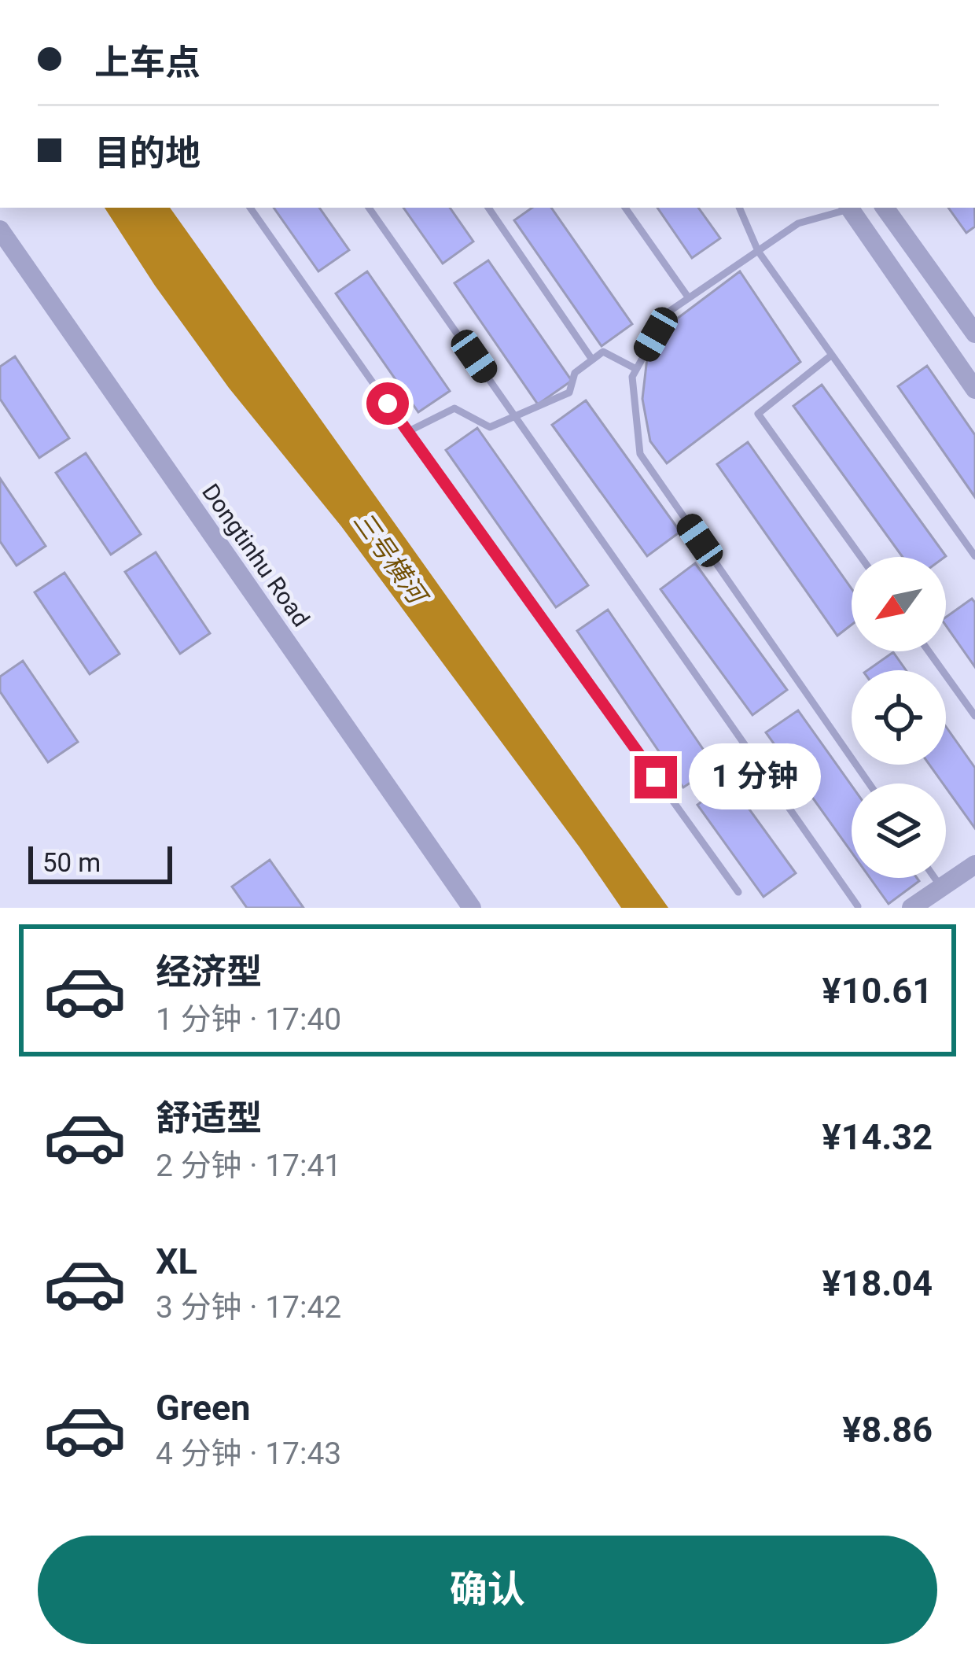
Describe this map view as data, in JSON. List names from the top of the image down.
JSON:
{
  "streets": {
    "street": ["Dongtinhu Road"]
  },
  "water": ["三号横河"],
  "scale_bar": "50 m",
  "north": "bottom left",
  "page": {
    "banner": ["上车点", "目的地"],
    "bubble": "1 分钟",
    "scale": "50 m",
    "list": [
      {
        "name": "经济型",
        "note": "1 分钟 · 17:40",
        "value": "¥10.61"
      },
      {
        "name": "舒适型",
        "note": "2 分钟 · 17:41",
        "value": "¥14.32"
      },
      {
        "name": "XL",
        "note": "3 分钟 · 17:42",
        "value": "¥18.04"
      },
      {
        "name": "Green",
        "note": "4 分钟 · 17:43",
        "value": "¥8.86"
      }
    ],
    "buttons": "确认"
  }
}
